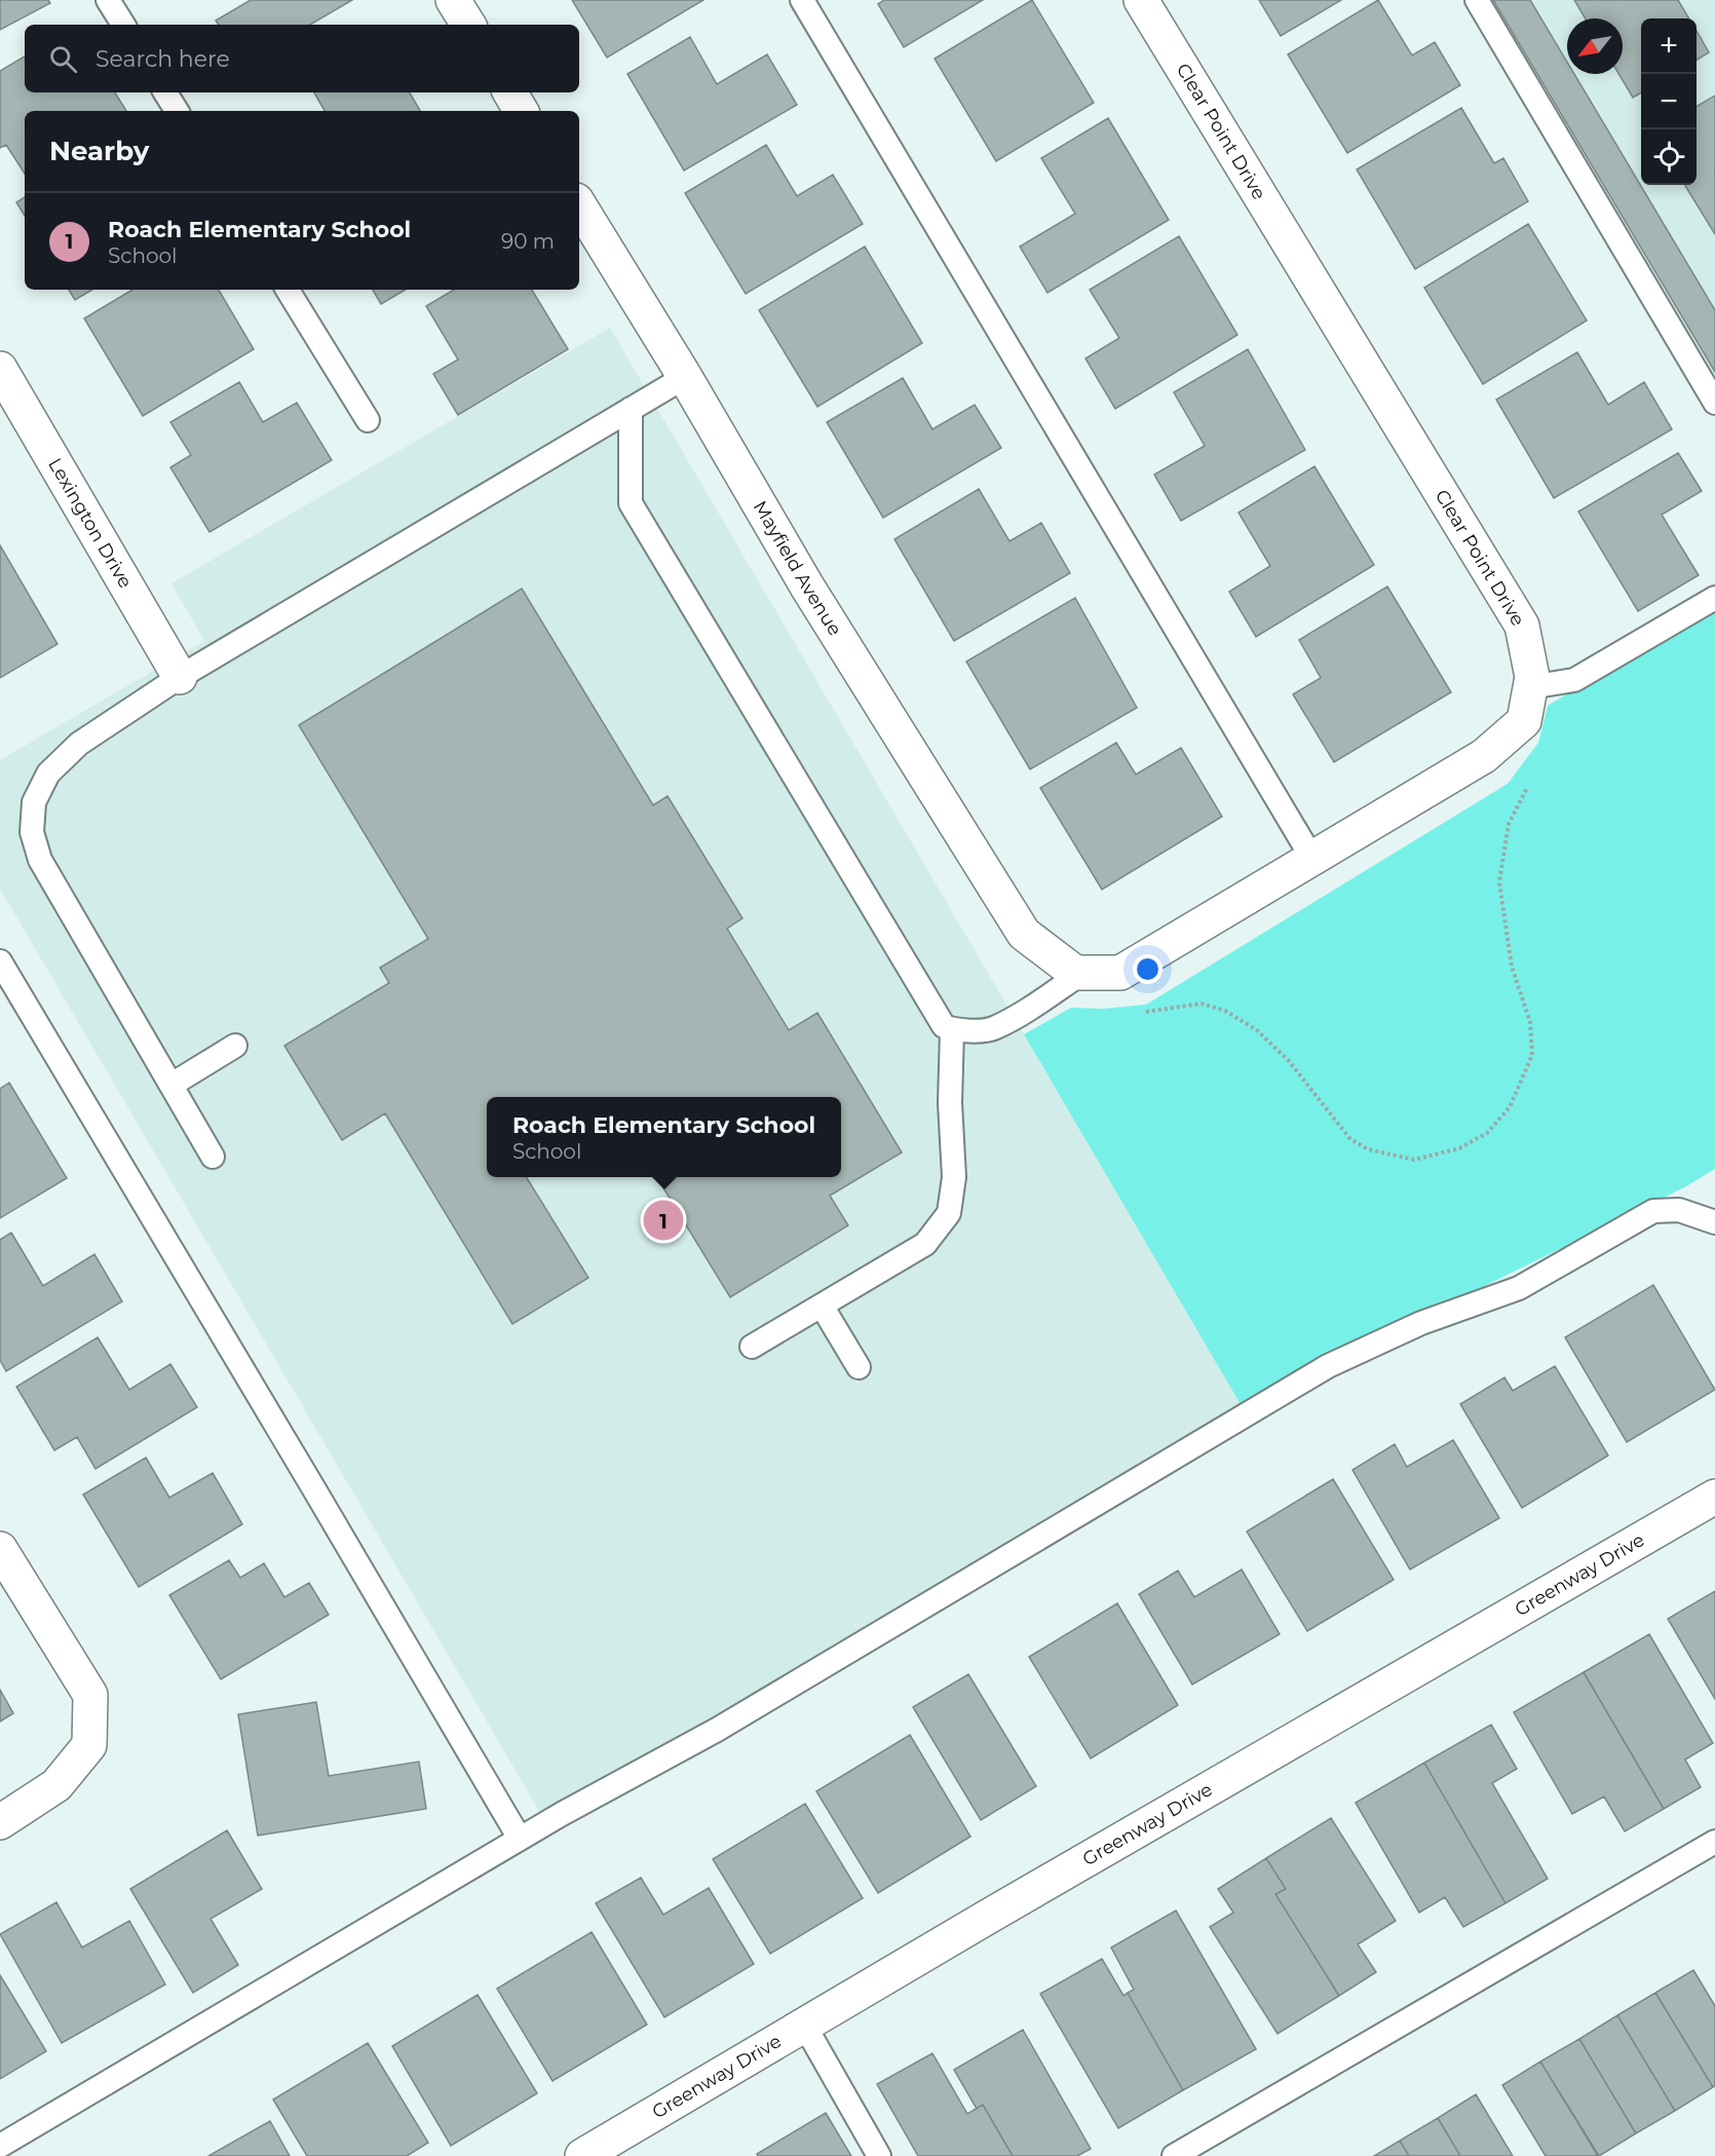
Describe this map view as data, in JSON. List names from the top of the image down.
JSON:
{
  "streets": {
    "street": [
      "Clear Point Drive",
      "Lexington Drive",
      "Mayfield Avenue",
      "Greenway Drive"
    ]
  },
  "crossings": [
    ["Clear Point Drive", "Mayfield Avenue"]
  ],
  "north": "bottom left",
  "page": {
    "map_buttons": ["+", "−"],
    "search": "Search here",
    "heading": "Nearby",
    "list": [
      {
        "mark": "1",
        "name": "Roach Elementary School",
        "note": "School",
        "value": "90 m"
      }
    ],
    "popup": ["Roach Elementary School", "School"],
    "pins": "1"
  }
}
